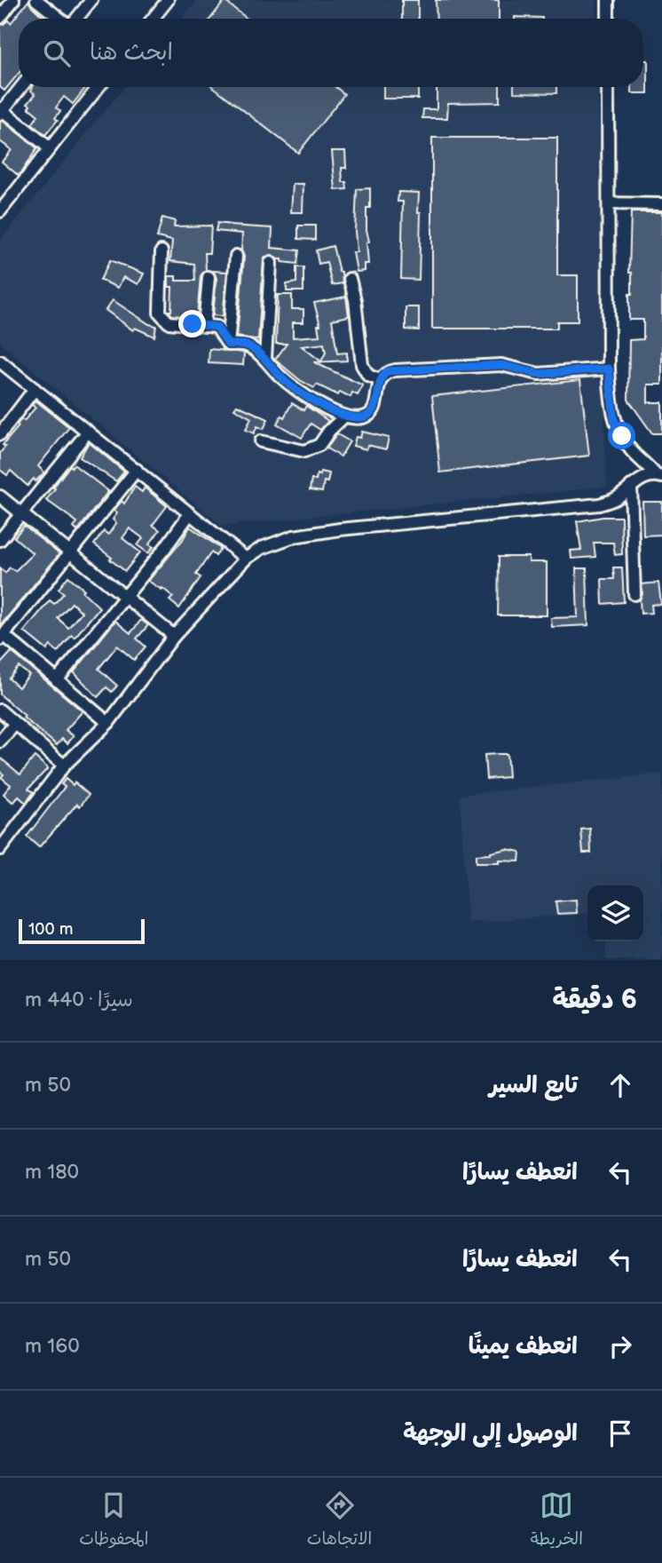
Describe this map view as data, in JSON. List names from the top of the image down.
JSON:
{
  "scale_bar": "100 m",
  "page": {
    "search": "ابحث هنا",
    "scale": "100 m",
    "heading": ["6 دقيقة", "سيرًا · 440 m"],
    "list": [
      ["تابع السير", "50 m"],
      ["انعطف يسارًا", "180 m"],
      ["انعطف يسارًا", "50 m"],
      ["انعطف يمينًا", "160 m"],
      "الوصول إلى الوجهة"
    ],
    "nav": ["الخريطة", "الاتجاهات", "المحفوظات"]
  }
}
